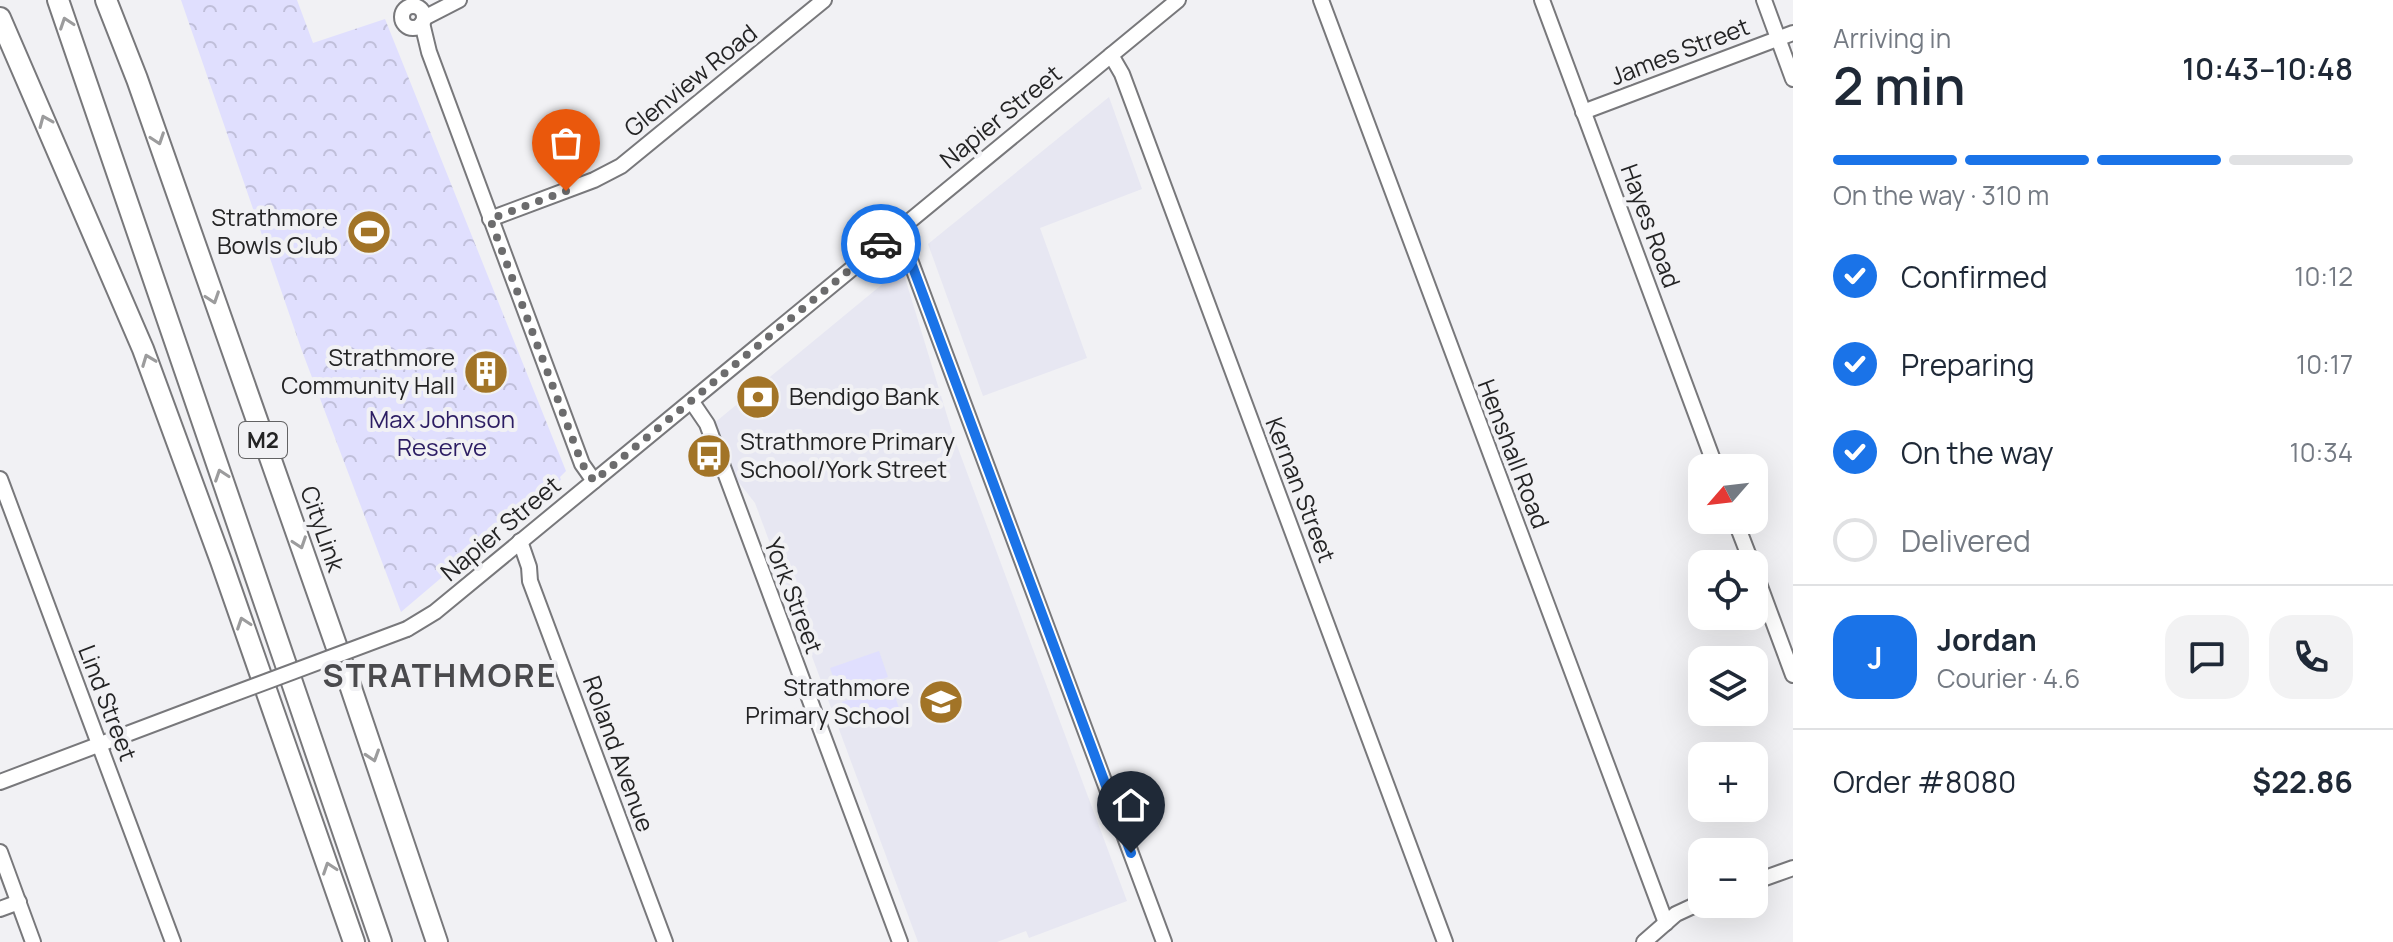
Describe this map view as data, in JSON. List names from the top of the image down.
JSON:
{
  "streets": {
    "highway": ["M2", "CityLink"],
    "street": [
      "James Street",
      "Glenview Road",
      "Napier Street",
      "Hayes Road",
      "Henshall Road",
      "Kernan Street",
      "York Street",
      "Lind Street",
      "Roland Avenue"
    ]
  },
  "crossings": [
    ["James Street", "Hayes Road"],
    ["Napier Street", "Kernan Street"],
    ["Napier Street", "York Street"],
    ["Napier Street", "Lind Street"],
    ["Napier Street", "Roland Avenue"]
  ],
  "districts": ["STRATHMORE"],
  "parks": ["Max Johnson Reserve"],
  "places": {
    "sports": ["Strathmore Bowls Club"],
    "building": ["Strathmore Community Hall"],
    "bank": ["Bendigo Bank"],
    "bus stop": ["Strathmore Primary School/York Street"],
    "school or university": ["Strathmore Primary School"]
  },
  "north": "bottom left",
  "page": {
    "heading": ["2 min", "Arriving in", "10:43–10:48"],
    "panel": [
      "Jordan",
      "Courier · 4.6",
      "Order #8080",
      "$22.86"
    ],
    "bar": "On the way · 310 m",
    "list": [
      ["Confirmed", "10:12"],
      ["Preparing", "10:17"],
      ["On the way", "10:34"],
      "Delivered"
    ],
    "map_buttons": ["+", "−"],
    "round": "J"
  }
}
